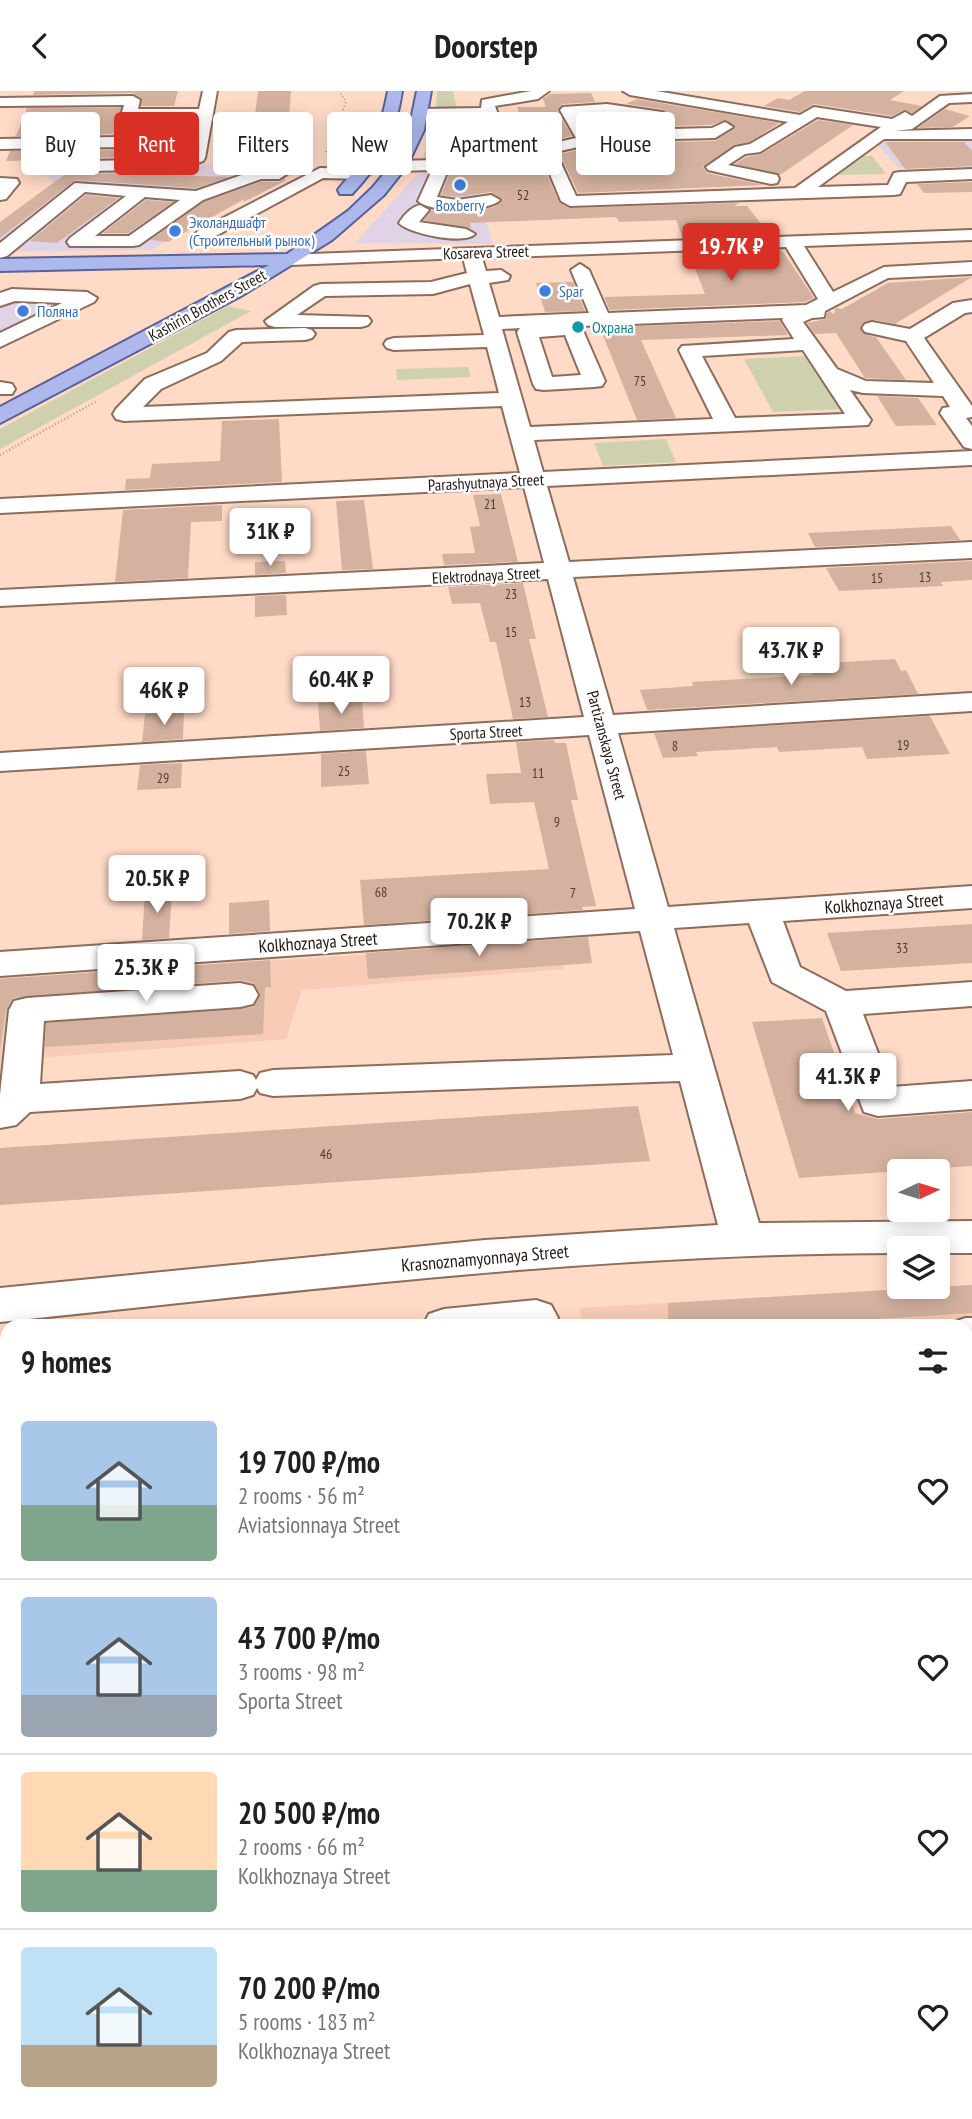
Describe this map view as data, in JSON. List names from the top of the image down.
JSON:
{
  "streets": {
    "main road": ["Kashirin Brothers Street"],
    "street": [
      "Kosareva Street",
      "Parashyutnaya Street",
      "Elektrodnaya Street",
      "Sporta Street",
      "Partizanskaya Street",
      "Kolkhoznaya Street",
      "Krasnoznamyonnaya Street"
    ]
  },
  "crossings": [
    ["Kosareva Street", "Kashirin Brothers Street"],
    ["Kosareva Street", "Partizanskaya Street"],
    ["Parashyutnaya Street", "Partizanskaya Street"],
    ["Elektrodnaya Street", "Partizanskaya Street"],
    ["Sporta Street", "Partizanskaya Street"],
    ["Partizanskaya Street", "Kolkhoznaya Street"],
    ["Partizanskaya Street", "Krasnoznamyonnaya Street"]
  ],
  "places": [
    "Boxberry",
    "Эколандшафт (Строительный рынок)",
    "Spar",
    "Поляна",
    "Охрана"
  ],
  "house_numbers": [
    "52",
    "75",
    "21",
    "13",
    "15",
    "23",
    "15",
    "13",
    "19",
    "8",
    "25",
    "11",
    "29",
    "9",
    "68",
    "7",
    "33",
    "46"
  ],
  "north": "right",
  "page": {
    "header": "Doorstep",
    "chip": [
      "Buy",
      "Rent",
      "Filters",
      "New",
      "Apartment",
      "House"
    ],
    "price": [
      "19.7K ₽",
      "31K ₽",
      "43.7K ₽",
      "60.4K ₽",
      "46K ₽",
      "20.5K ₽",
      "70.2K ₽",
      "25.3K ₽",
      "41.3K ₽"
    ],
    "heading": "9 homes",
    "list": [
      {
        "name": "19 700 ₽/mo",
        "note": "2 rooms · 56 m² · Aviatsionnaya Street"
      },
      {
        "name": "43 700 ₽/mo",
        "note": "3 rooms · 98 m² · Sporta Street"
      },
      {
        "name": "20 500 ₽/mo",
        "note": "2 rooms · 66 m² · Kolkhoznaya Street"
      },
      {
        "name": "70 200 ₽/mo",
        "note": "5 rooms · 183 m² · Kolkhoznaya Street"
      }
    ]
  }
}
